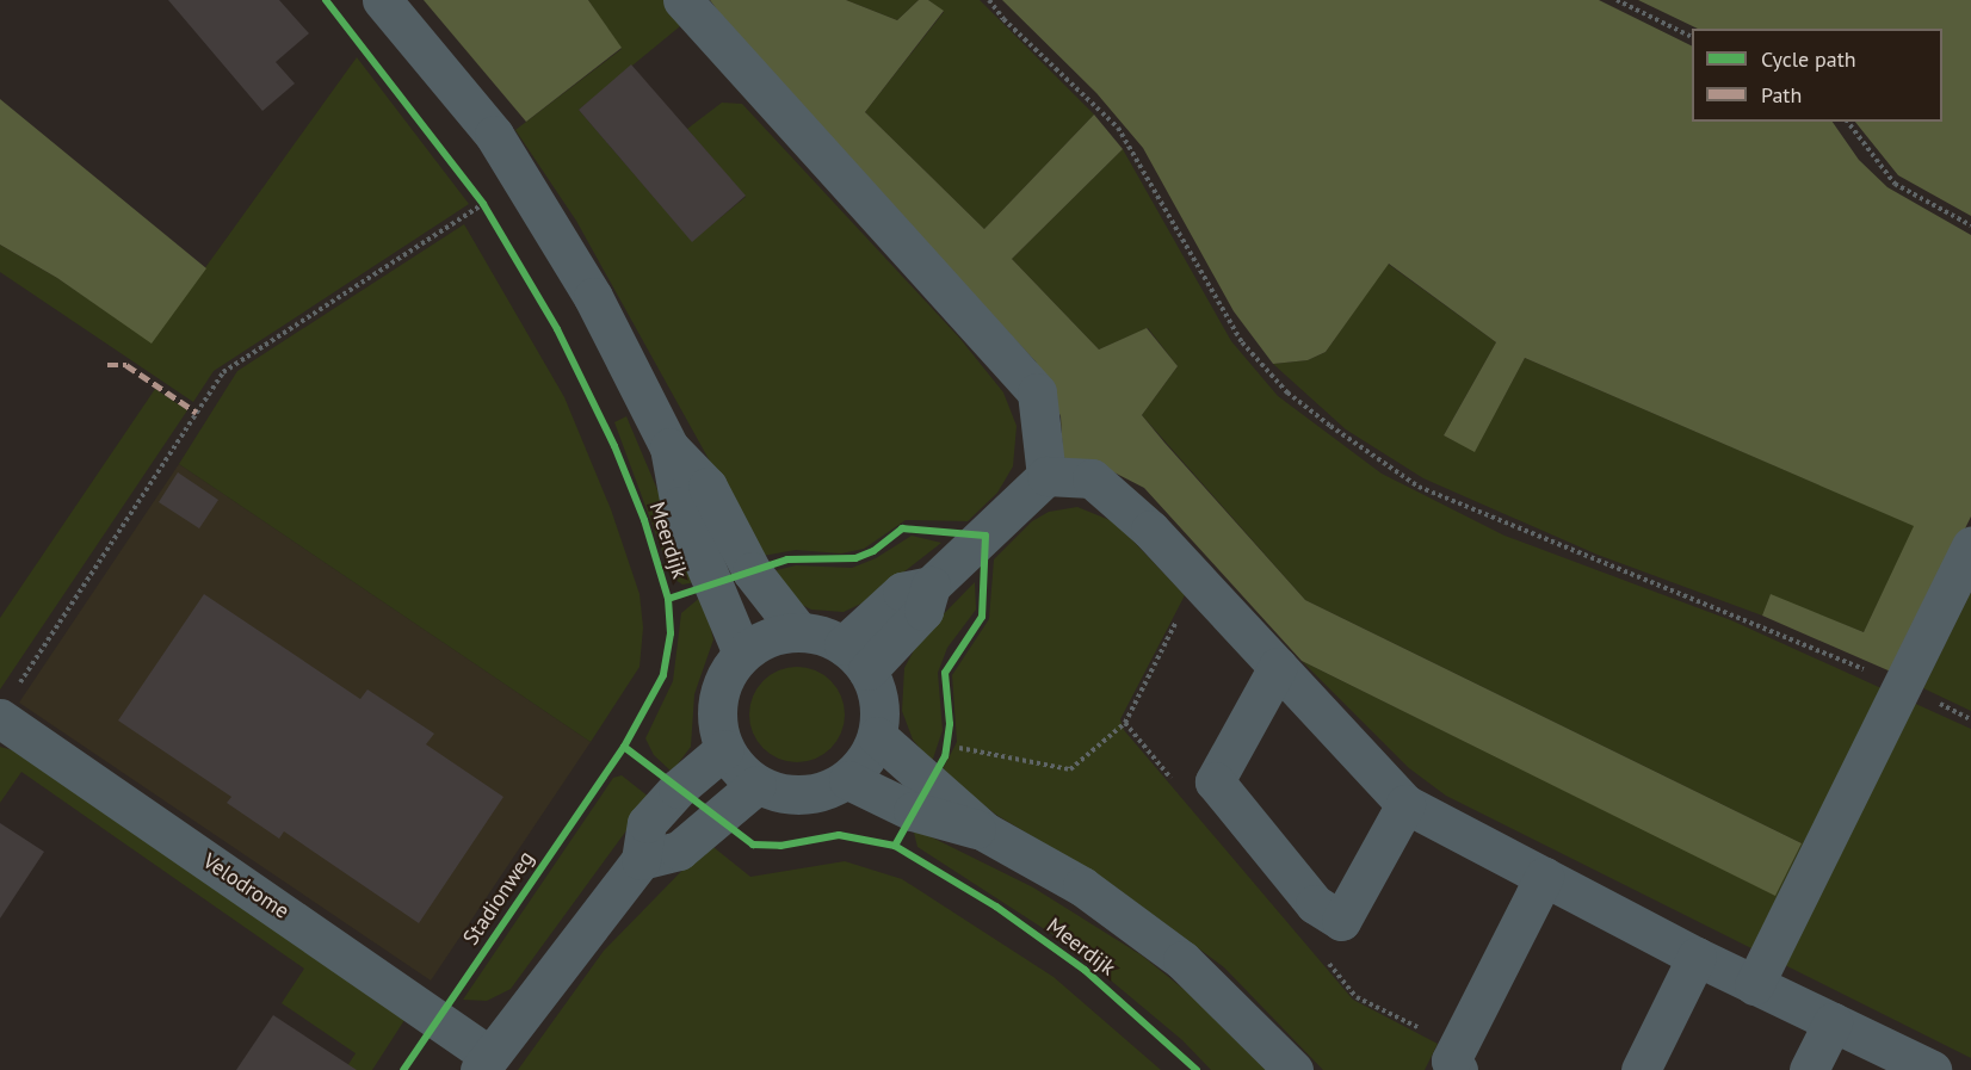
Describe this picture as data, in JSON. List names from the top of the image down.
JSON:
{
  "streets": {
    "street": ["Meerdijk", "Velodrome"],
    "cycle path": ["Stadionweg"]
  },
  "legend": ["Cycle path", "Path"]
}
